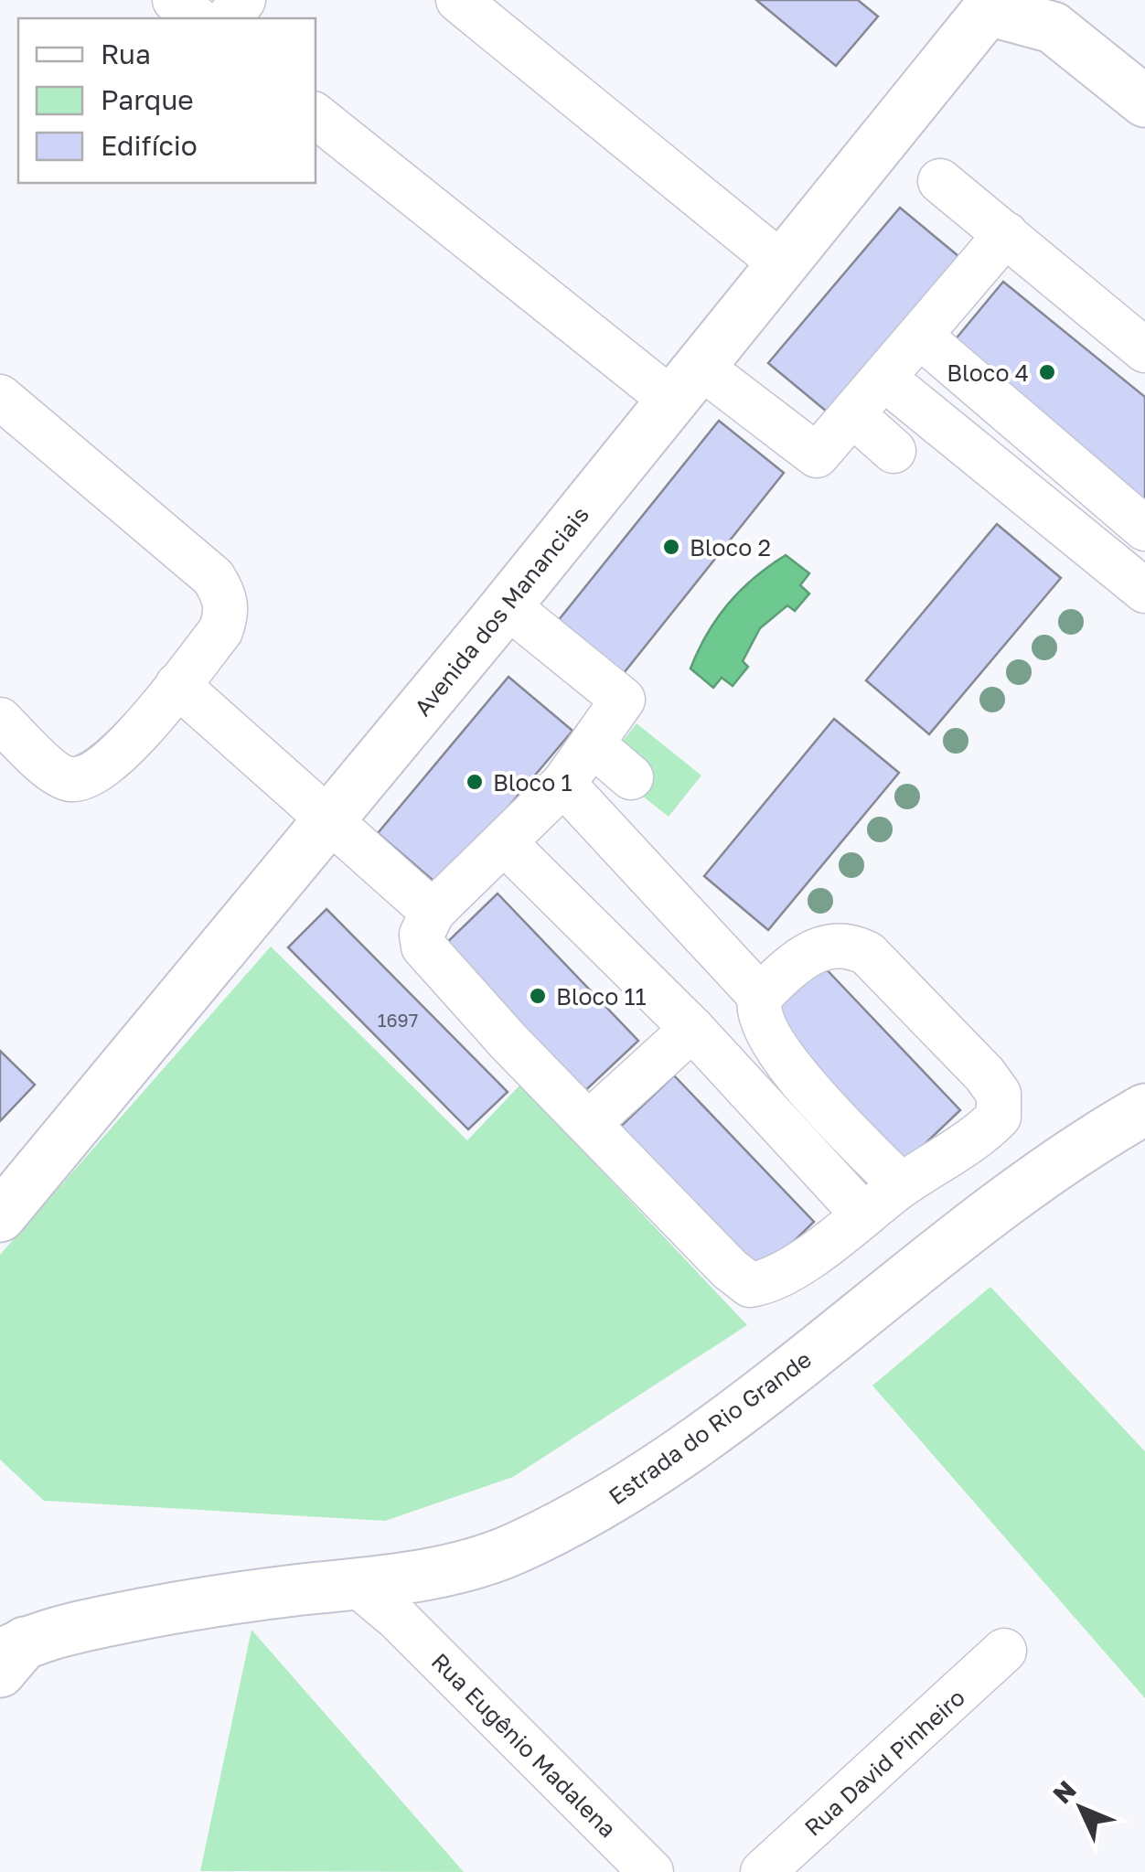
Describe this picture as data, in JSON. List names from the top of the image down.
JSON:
{
  "streets": {
    "main road": ["Avenida dos Mananciais", "Estrada do Rio Grande"],
    "street": ["Rua Eugênio Madalena", "Rua David Pinheiro"]
  },
  "crossings": [
    ["Estrada do Rio Grande", "Rua Eugênio Madalena"]
  ],
  "places": [
    "Bloco 4",
    "Bloco 2",
    "Bloco 1",
    "Bloco 11"
  ],
  "house_numbers": ["1697"],
  "legend": ["Rua", "Parque", "Edifício"],
  "north": "top left"
}
